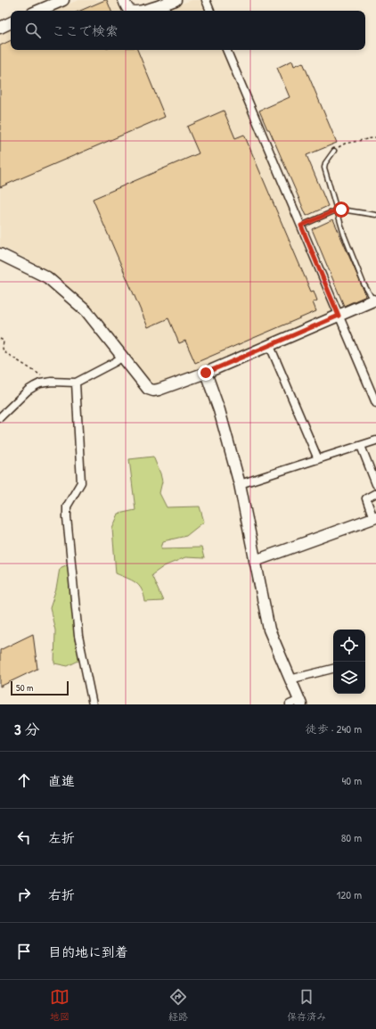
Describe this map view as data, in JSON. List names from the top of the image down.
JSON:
{
  "scale_bar": "50 m",
  "page": {
    "search": "ここで検索",
    "scale": "50 m",
    "heading": ["3 分", "徒歩 · 240 m"],
    "list": [
      ["直進", "40 m"],
      ["左折", "80 m"],
      ["右折", "120 m"],
      "目的地に到着"
    ],
    "nav": ["地図", "経路", "保存済み"]
  }
}
